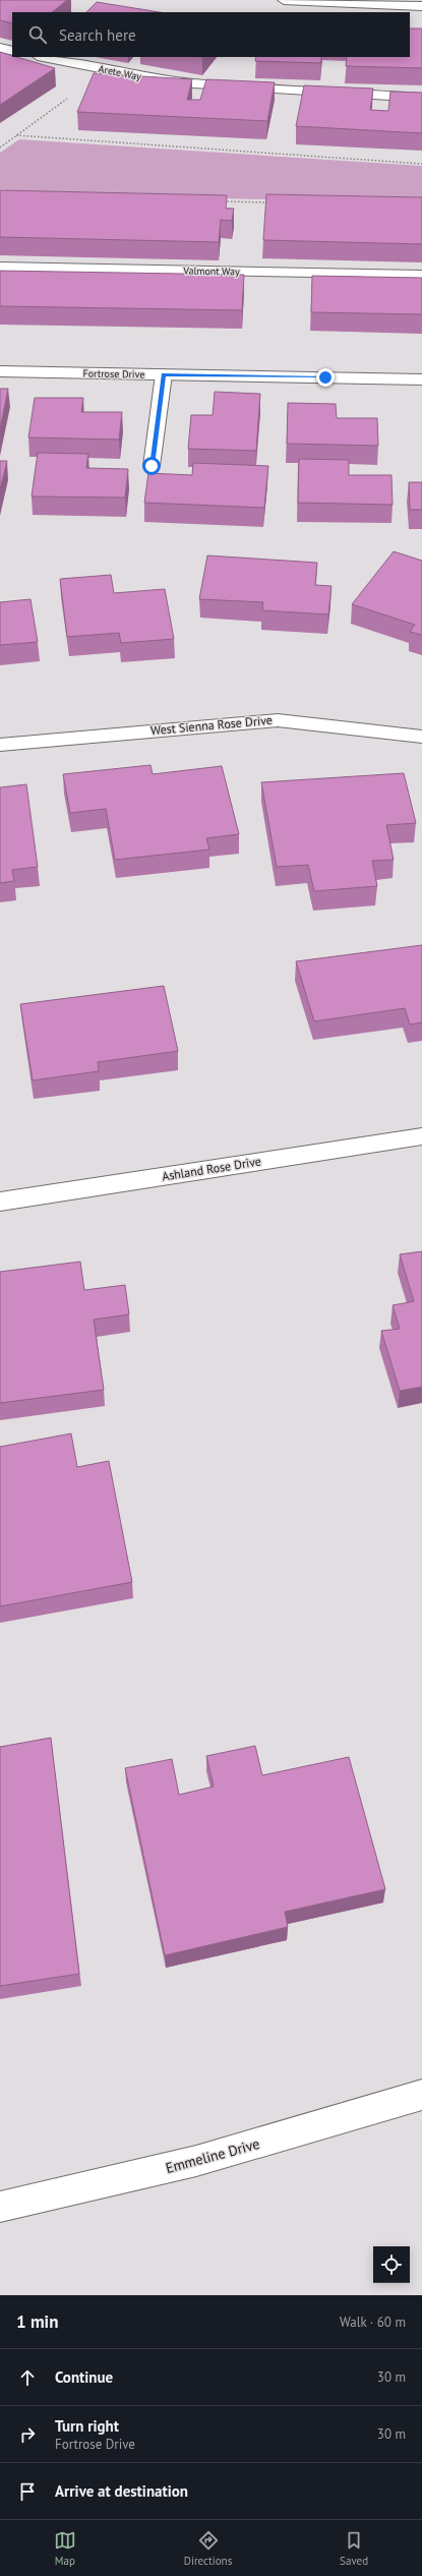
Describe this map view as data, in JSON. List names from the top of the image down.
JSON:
{
  "streets": {
    "street": [
      "Arete Way",
      "Valmont Way",
      "Fortrose Drive",
      "West Sienna Rose Drive",
      "Ashland Rose Drive",
      "Emmeline Drive"
    ]
  },
  "page": {
    "search": "Search here",
    "heading": ["1 min", "Walk · 60 m"],
    "list": [
      ["Continue", "30 m"],
      ["Turn right", "Fortrose Drive", "30 m"],
      "Arrive at destination"
    ],
    "nav": ["Map", "Directions", "Saved"]
  }
}
